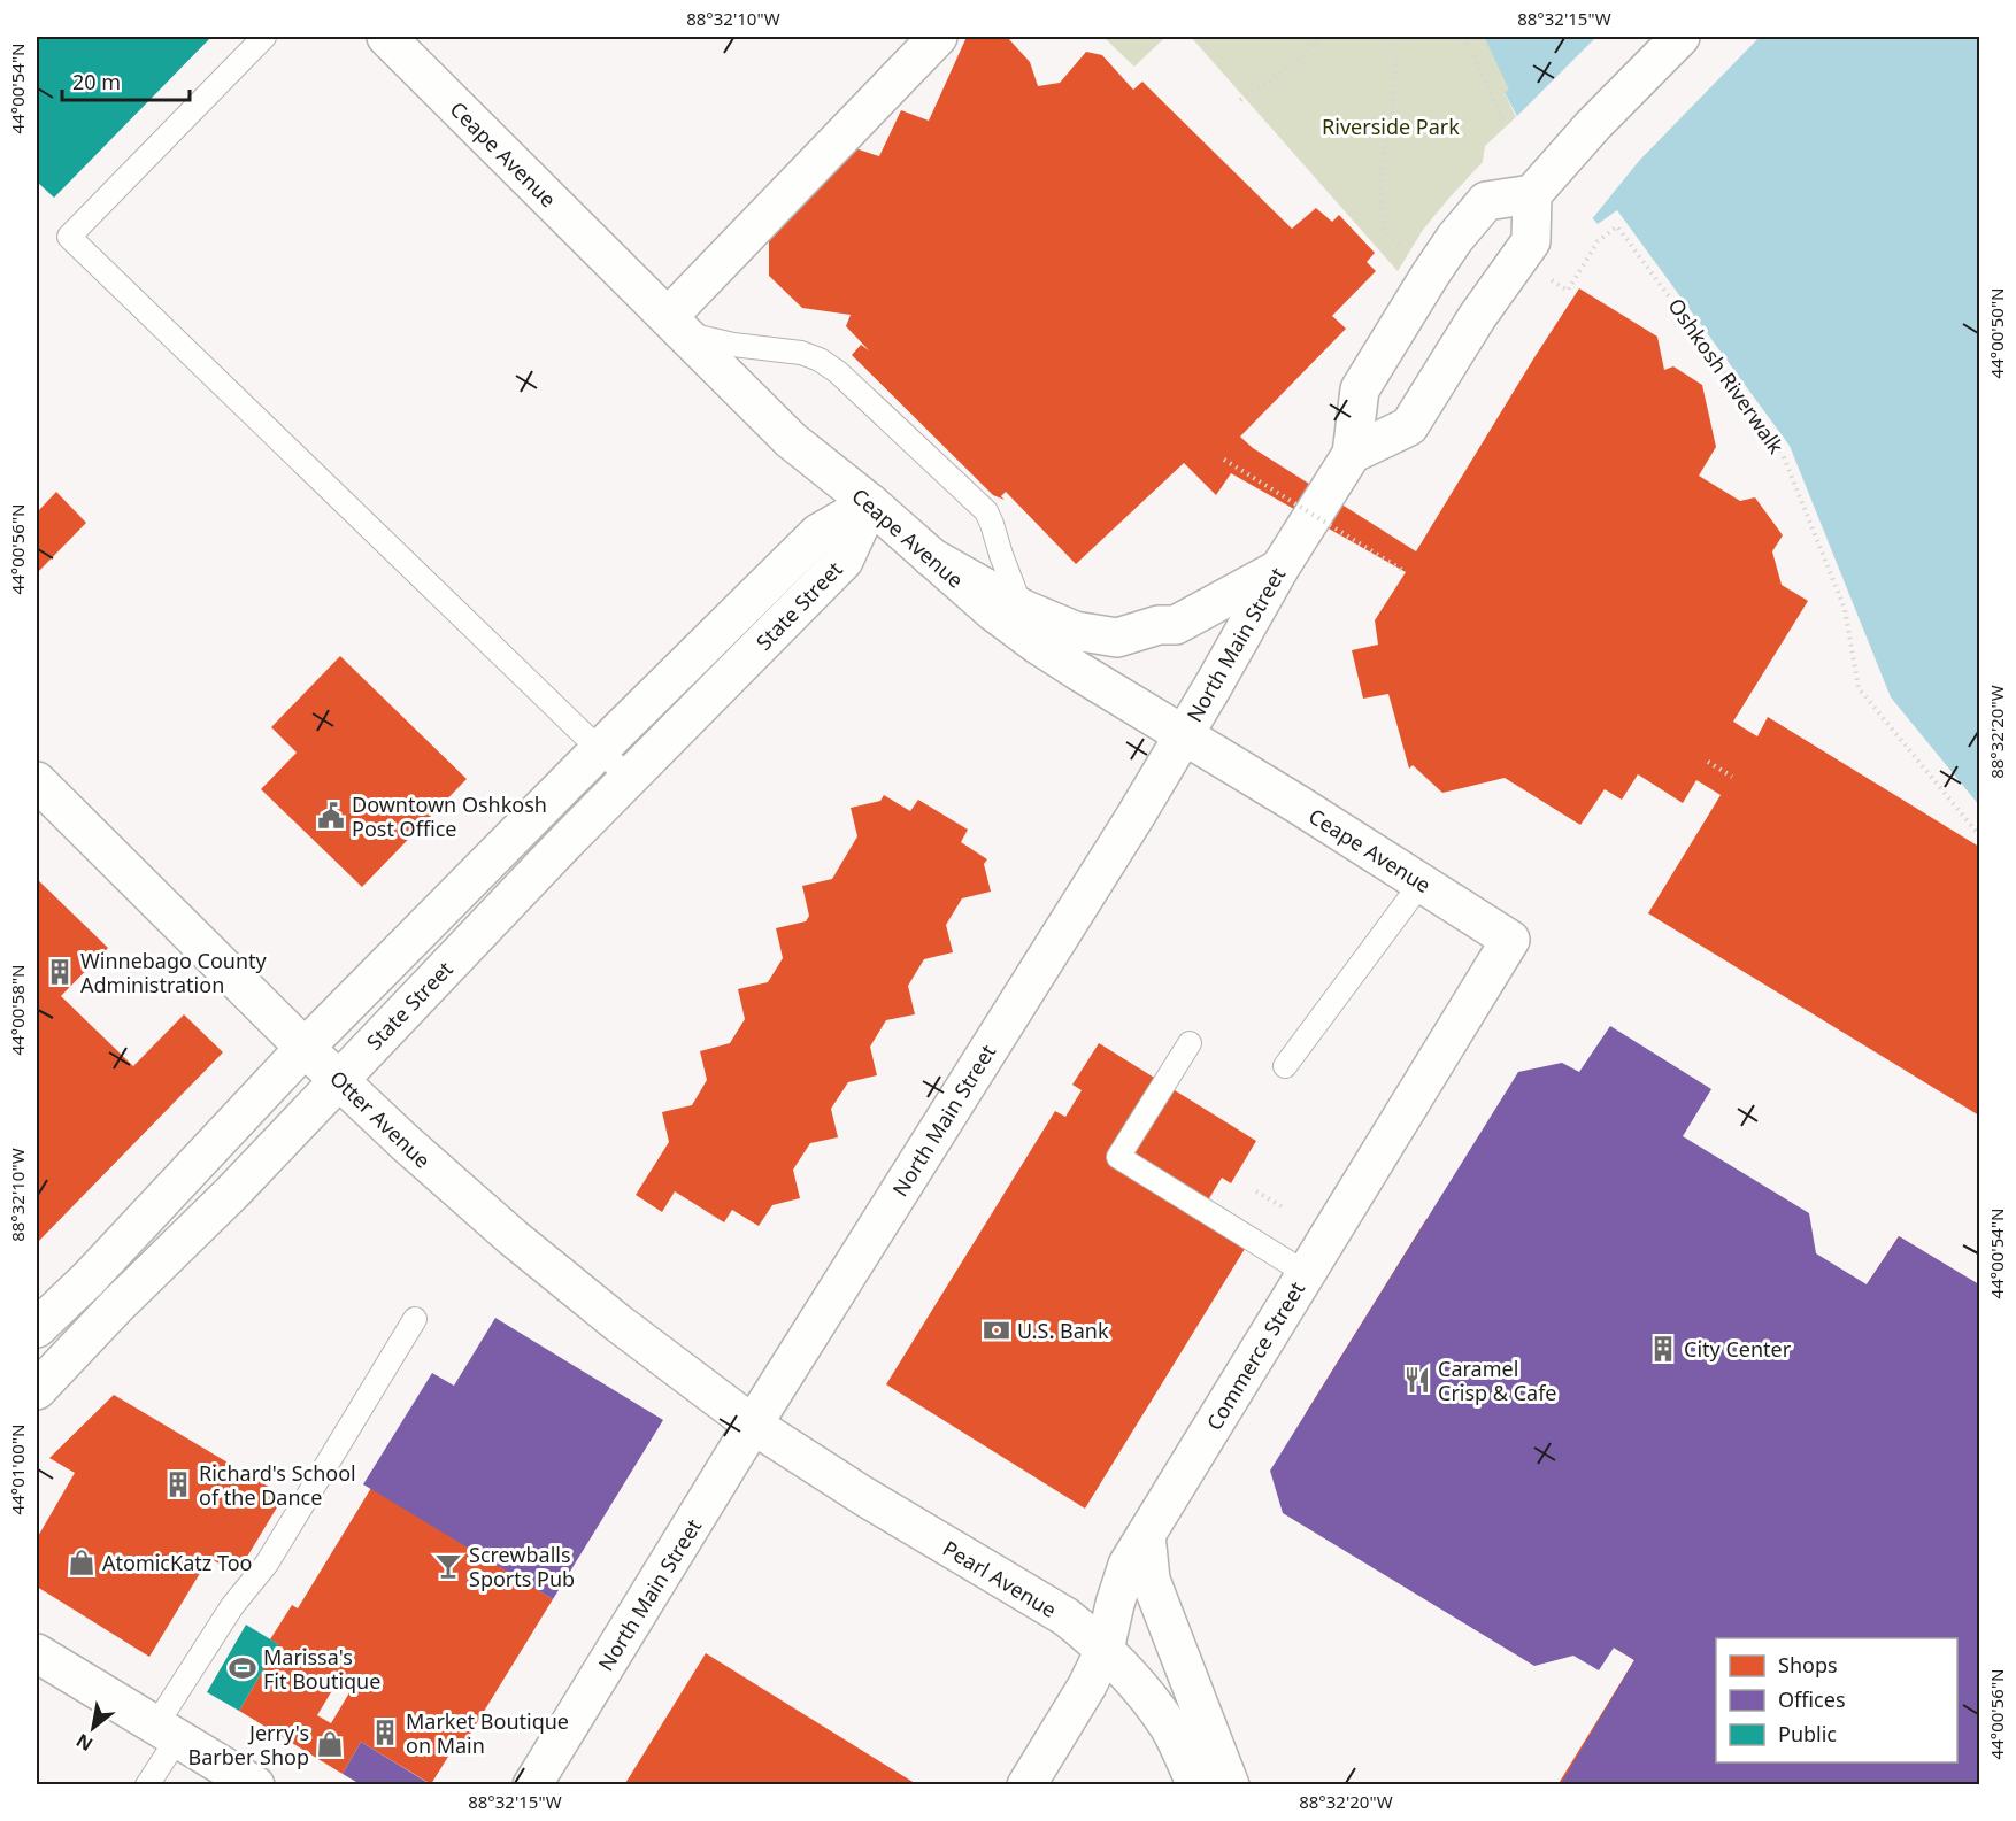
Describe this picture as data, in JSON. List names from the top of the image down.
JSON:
{
  "streets": {
    "street": [
      "Ceape Avenue",
      "State Street",
      "North Main Street",
      "Otter Avenue",
      "Commerce Street",
      "Pearl Avenue"
    ],
    "path": ["Oshkosh Riverwalk"]
  },
  "crossings": [
    ["Ceape Avenue", "State Street"],
    ["Ceape Avenue", "North Main Street"],
    ["Ceape Avenue", "Commerce Street"],
    ["State Street", "Otter Avenue"],
    ["North Main Street", "Otter Avenue"],
    ["North Main Street", "Pearl Avenue"],
    ["Otter Avenue", "Pearl Avenue"],
    ["Commerce Street", "Pearl Avenue"]
  ],
  "parks": ["Riverside Park"],
  "places": {
    "public building": ["Downtown Oshkosh Post Office"],
    "building": [
      "Winnebago County Administration",
      "City Center",
      "Richard's School of the Dance",
      "Market Boutique on Main"
    ],
    "bank": ["U.S. Bank"],
    "restaurant": ["Caramel Crisp & Cafe"],
    "shop": ["AtomicKatz Too", "Jerry's Barber Shop"],
    "bar": ["Screwballs Sports Pub"],
    "sports": ["Marissa's Fit Boutique"]
  },
  "legend": ["Shops", "Offices", "Public"],
  "scale_bar": "20 m",
  "north": "bottom left",
  "coordinates": [
    "88°32'10\"W",
    "88°32'15\"W",
    "44°00'54\"N",
    "44°00'50\"N",
    "44°00'56\"N",
    "88°32'20\"W",
    "44°00'58\"N",
    "44°01'00\"N"
  ]
}
